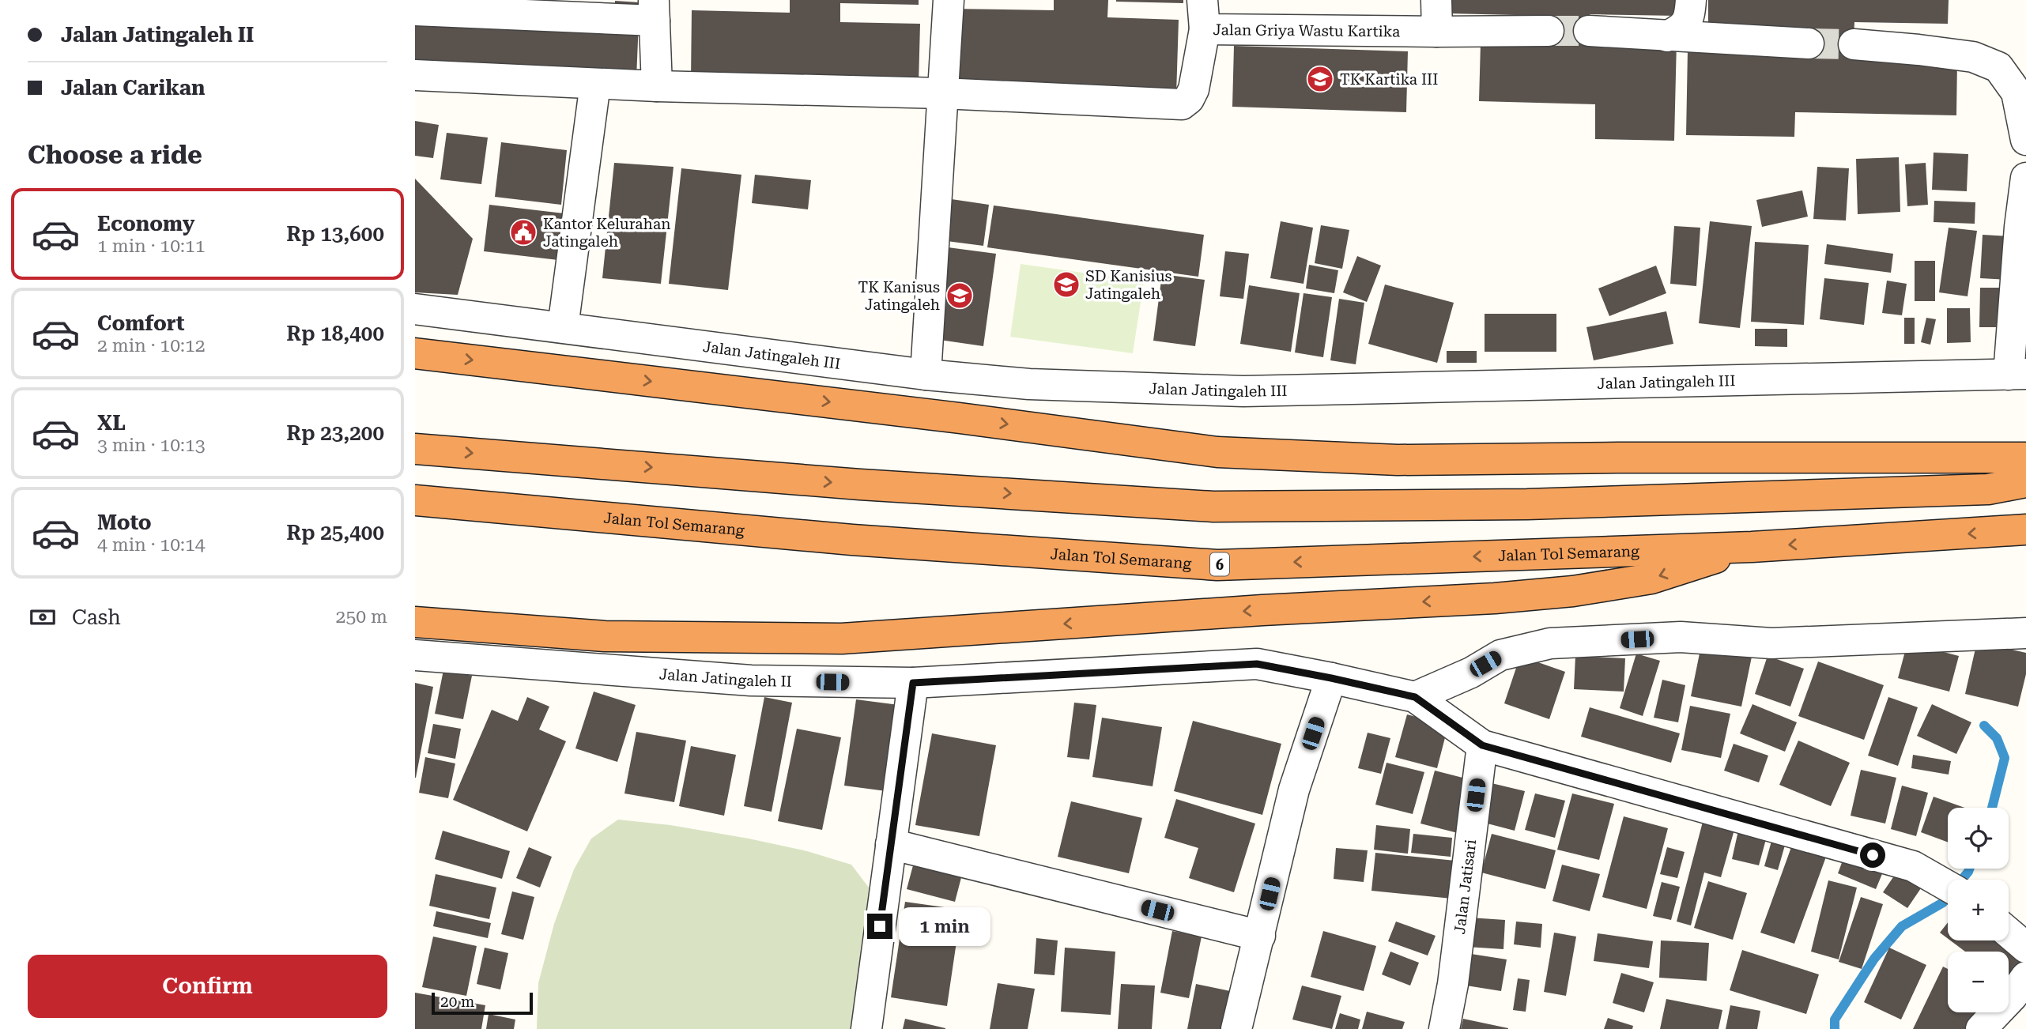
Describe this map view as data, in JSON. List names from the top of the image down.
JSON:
{
  "streets": {
    "highway": ["Jalan Tol Semarang", "6"],
    "street": [
      "Jalan Griya Wastu Kartika",
      "Jalan Jatingaleh III",
      "Jalan Jatingaleh II",
      "Jalan Jatisari"
    ]
  },
  "crossings": [
    ["Jalan Jatingaleh II", "Jalan Jatisari"]
  ],
  "places": {
    "school or university": ["TK Kartika III", "SD Kanisius Jatingaleh", "TK Kanisus Jatingaleh"],
    "public building": ["Kantor Kelurahan Jatingaleh"]
  },
  "scale_bar": "20 m",
  "page": {
    "banner": ["Jalan Jatingaleh II", "Jalan Carikan"],
    "heading": "Choose a ride",
    "list": [
      {
        "name": "Economy",
        "note": "1 min · 10:11",
        "value": "Rp 13,600"
      },
      {
        "name": "Comfort",
        "note": "2 min · 10:12",
        "value": "Rp 18,400"
      },
      {
        "name": "XL",
        "note": "3 min · 10:13",
        "value": "Rp 23,200"
      },
      {
        "name": "Moto",
        "note": "4 min · 10:14",
        "value": "Rp 25,400"
      }
    ],
    "pay": ["Cash", "250 m"],
    "map_buttons": ["+", "−"],
    "bubble": "1 min",
    "buttons": "Confirm",
    "scale": "20 m"
  }
}
